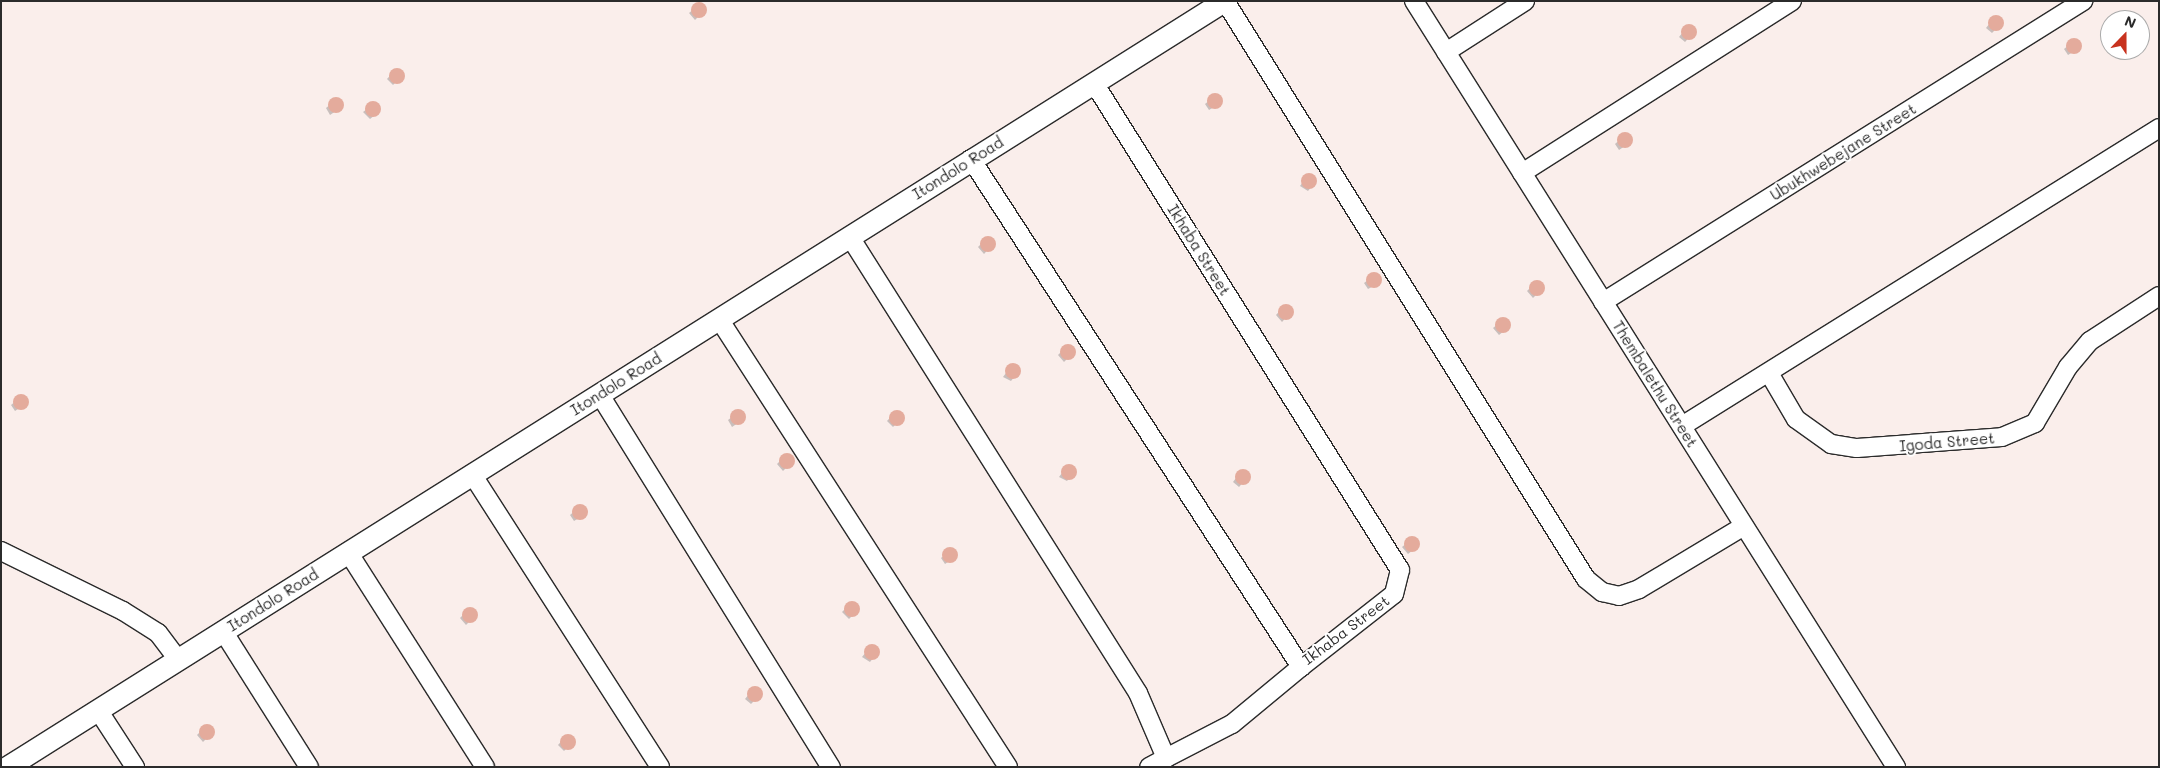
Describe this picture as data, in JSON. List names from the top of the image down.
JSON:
{
  "streets": {
    "street": [
      "Ubukhwebejane Street",
      "Itondolo Road",
      "Ikhaba Street",
      "Thembalethu Street",
      "Igoda Street"
    ]
  },
  "crossings": [
    ["Ubukhwebejane Street", "Thembalethu Street"],
    ["Itondolo Road", "Ikhaba Street"]
  ],
  "north": "top"
}
